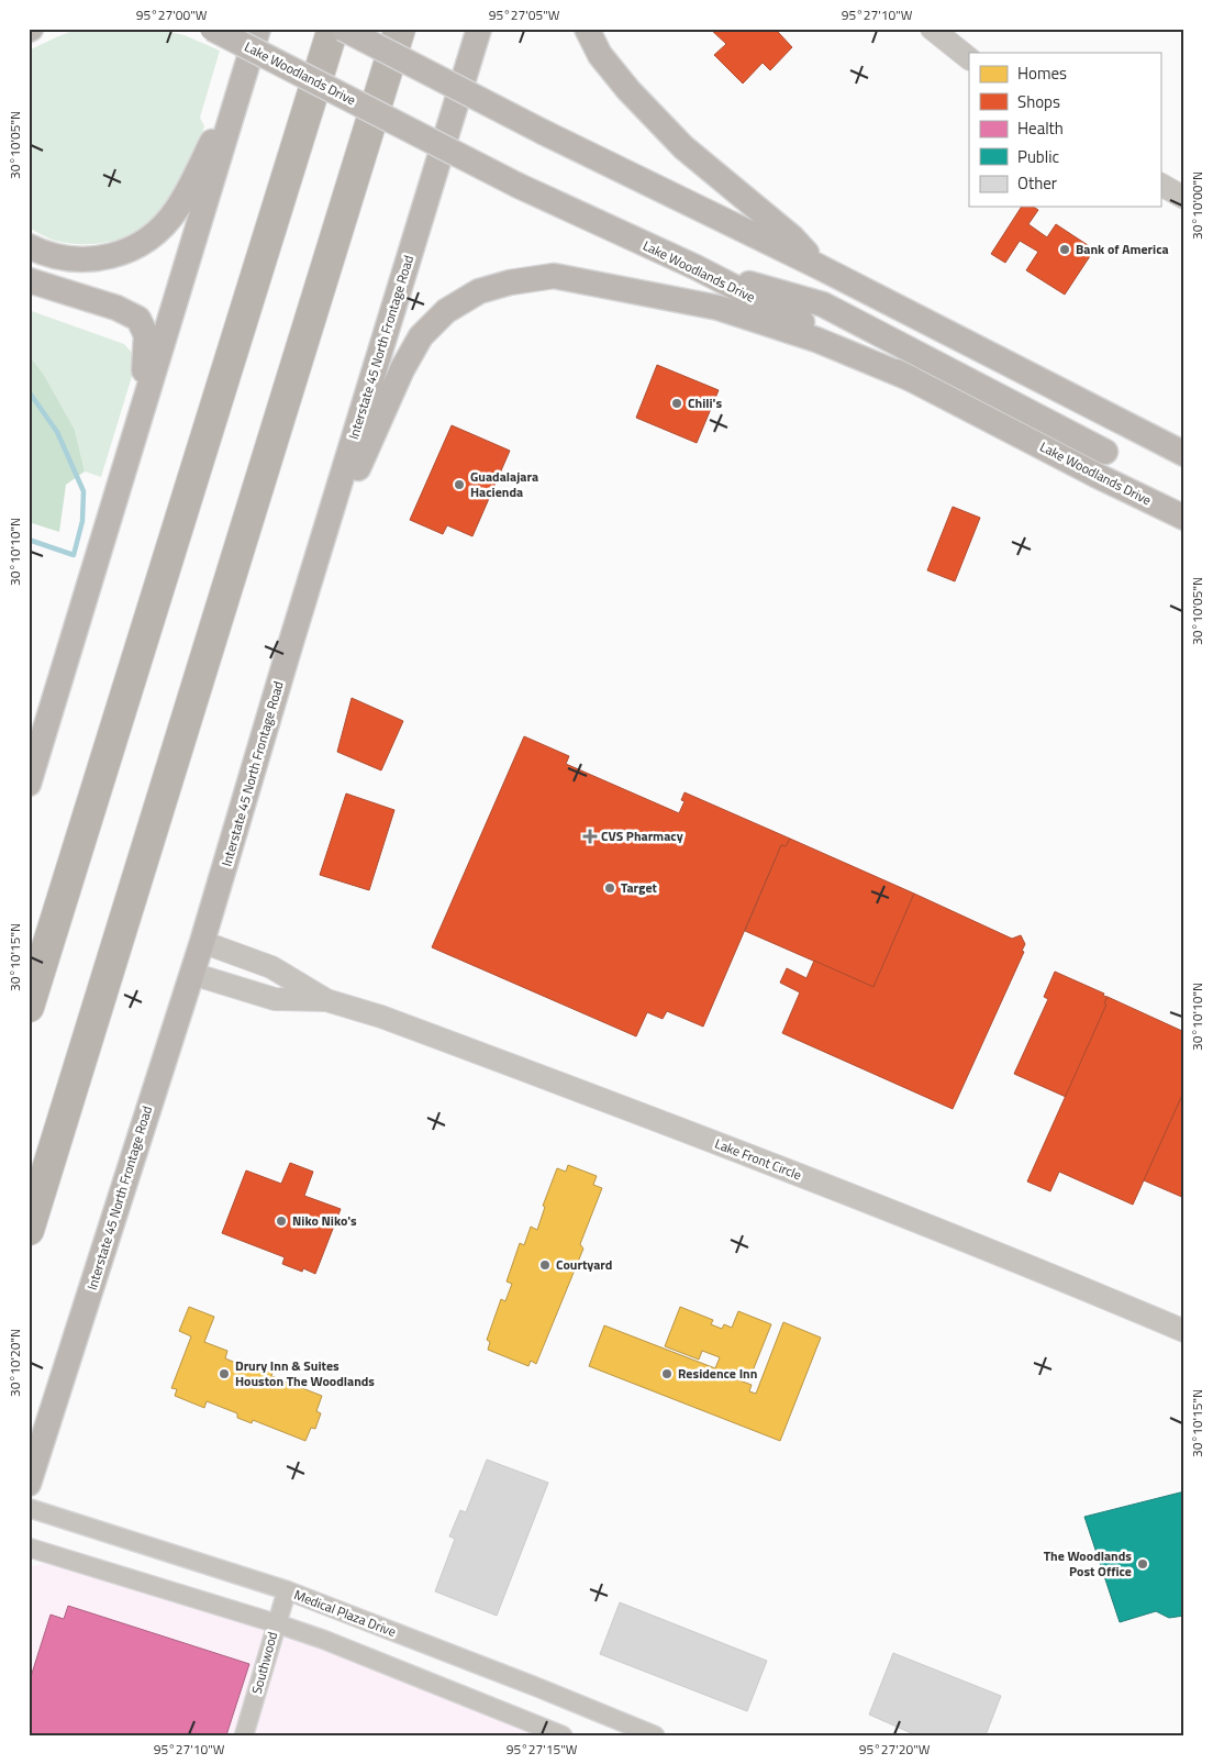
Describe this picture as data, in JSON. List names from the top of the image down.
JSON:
{
  "streets": {
    "main road": ["Lake Woodlands Drive", "Interstate 45 North Frontage Road"],
    "street": ["Lake Front Circle", "Medical Plaza Drive", "Southwood"]
  },
  "crossings": [
    ["Interstate 45 North Frontage Road", "Lake Front Circle"],
    ["Medical Plaza Drive", "Southwood"]
  ],
  "places": {
    "other": [
      "Bank of America",
      "Chili's",
      "Guadalajara Hacienda",
      "Target",
      "Niko Niko's",
      "Courtyard",
      "Drury Inn & Suites Houston The Woodlands",
      "Residence Inn",
      "The Woodlands Post Office"
    ],
    "health": ["CVS Pharmacy"]
  },
  "legend": [
    "Homes",
    "Shops",
    "Health",
    "Public",
    "Other"
  ],
  "coordinates": [
    "95°27'00\"W",
    "95°27'05\"W",
    "95°27'10\"W",
    "30°10'05\"N",
    "30°10'00\"N",
    "30°10'10\"N",
    "30°10'15\"N",
    "30°10'20\"N",
    "95°27'15\"W",
    "95°27'20\"W"
  ]
}
